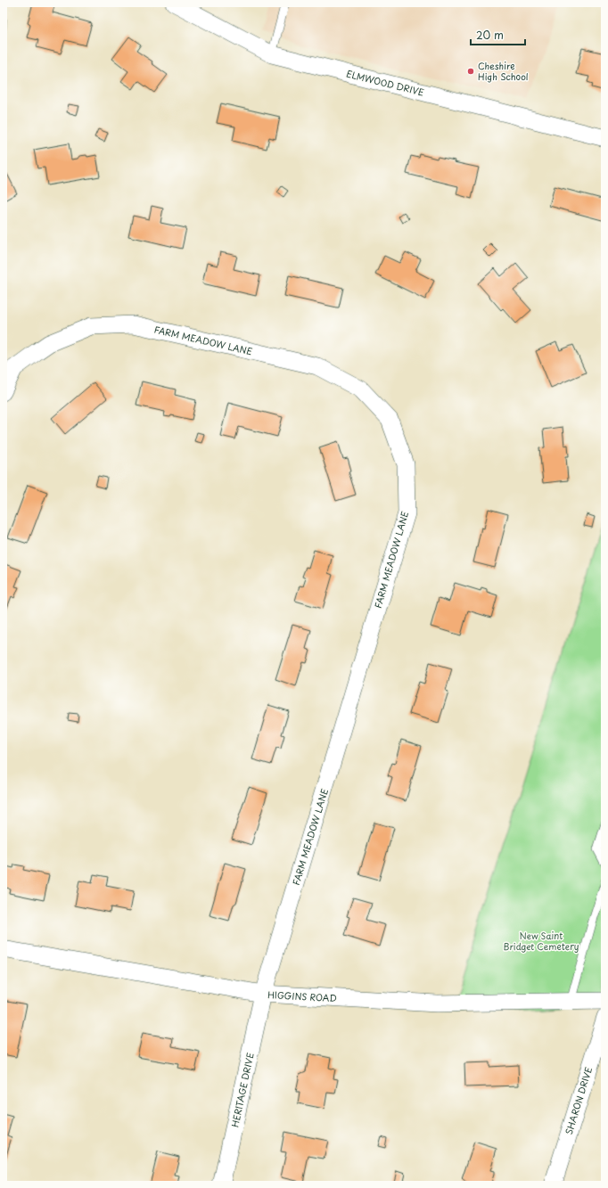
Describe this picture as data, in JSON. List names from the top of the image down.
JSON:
{
  "streets": {
    "street": [
      "ELMWOOD DRIVE",
      "FARM MEADOW LANE",
      "HIGGINS ROAD",
      "HERITAGE DRIVE",
      "SHARON DRIVE"
    ]
  },
  "crossings": [
    ["FARM MEADOW LANE", "HIGGINS ROAD"],
    ["FARM MEADOW LANE", "HERITAGE DRIVE"],
    ["HIGGINS ROAD", "HERITAGE DRIVE"]
  ],
  "parks": ["New Saint Bridget Cemetery"],
  "places": ["Cheshire High School"],
  "scale_bar": "20 m"
}
